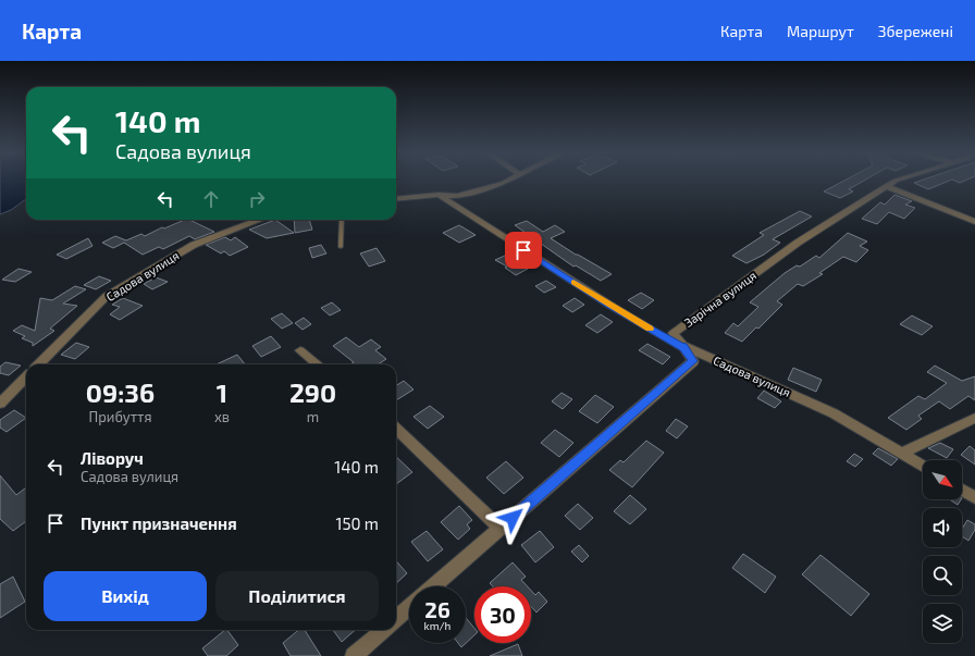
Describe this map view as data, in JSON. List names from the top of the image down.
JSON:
{
  "streets": {
    "street": ["Садова вулиця", "Зарічна вулиця"]
  },
  "crossings": [
    ["Садова вулиця", "Зарічна вулиця"]
  ],
  "north": "bottom right",
  "page": {
    "header": "Карта",
    "nav": ["Карта", "Маршрут", "Збережені"],
    "turn": ["140 m", "Садова вулиця"],
    "eta": [
      "09:36",
      "Прибуття",
      "1",
      "хв",
      "290",
      "m"
    ],
    "list": [
      {
        "name": "Ліворуч",
        "note": "Садова вулиця",
        "value": "140 m"
      },
      {
        "name": "Пункт призначення",
        "value": "150 m"
      }
    ],
    "buttons": ["Вихід", "Поділитися"],
    "speed": "26 km/h",
    "limit": "30"
  }
}
